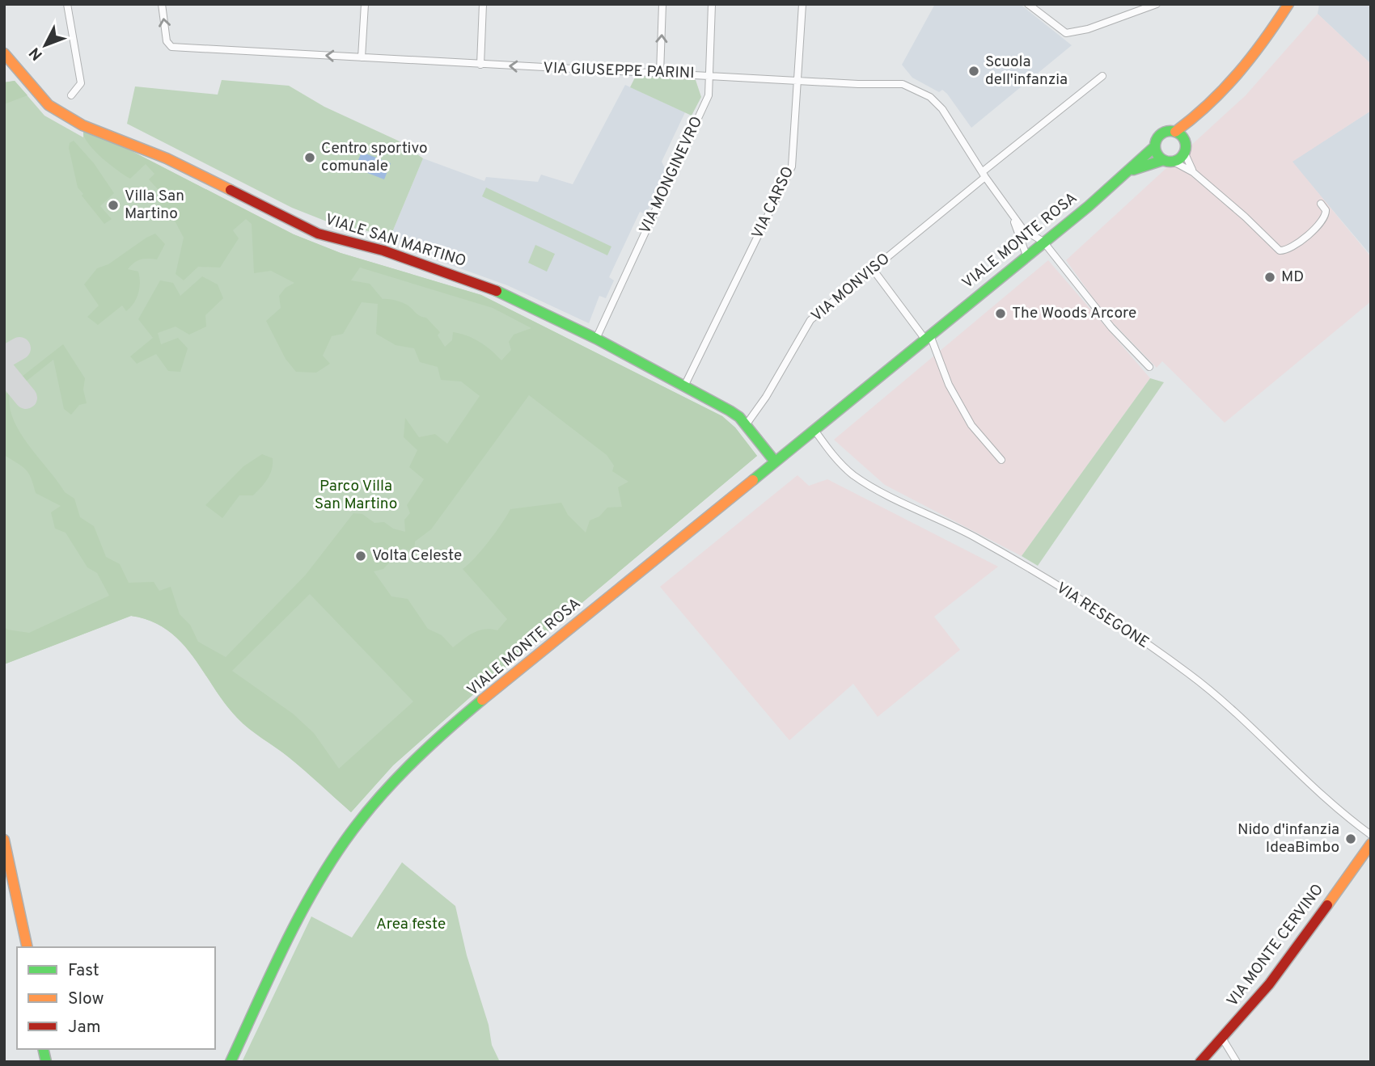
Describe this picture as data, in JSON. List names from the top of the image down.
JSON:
{
  "streets": {
    "main road": ["VIALE SAN MARTINO", "VIALE MONTE ROSA", "VIA MONTE CERVINO"],
    "street": [
      "VIA GIUSEPPE PARINI",
      "VIA MONGINEVRO",
      "VIA CARSO",
      "VIA MONVISO",
      "VIA RESEGONE"
    ]
  },
  "crossings": [
    ["VIA GIUSEPPE PARINI", "VIA MONGINEVRO"],
    ["VIA GIUSEPPE PARINI", "VIA CARSO"],
    ["VIA GIUSEPPE PARINI", "VIALE MONTE ROSA"],
    ["VIA GIUSEPPE PARINI", "VIA MONVISO"],
    ["VIA MONGINEVRO", "VIALE SAN MARTINO"],
    ["VIA CARSO", "VIALE SAN MARTINO"],
    ["VIALE SAN MARTINO", "VIALE MONTE ROSA"],
    ["VIALE SAN MARTINO", "VIA MONVISO"],
    ["VIALE MONTE ROSA", "VIA RESEGONE"]
  ],
  "parks": ["Parco Villa San Martino", "Area feste"],
  "places": [
    "Scuola dell'infanzia",
    "Centro sportivo comunale",
    "Villa San Martino",
    "MD",
    "The Woods Arcore",
    "Volta Celeste",
    "Nido d'infanzia IdeaBimbo"
  ],
  "legend": ["Fast", "Slow", "Jam"],
  "north": "bottom left"
}
